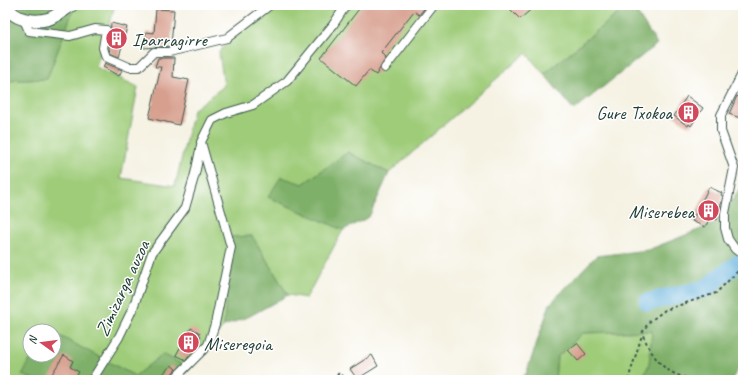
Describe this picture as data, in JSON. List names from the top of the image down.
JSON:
{
  "streets": {
    "street": ["Zimizarga auzoa"]
  },
  "places": {
    "building": [
      "Iparragirre",
      "Gure Txokoa",
      "Miserebea",
      "Miseregoia"
    ]
  },
  "north": "left"
}
